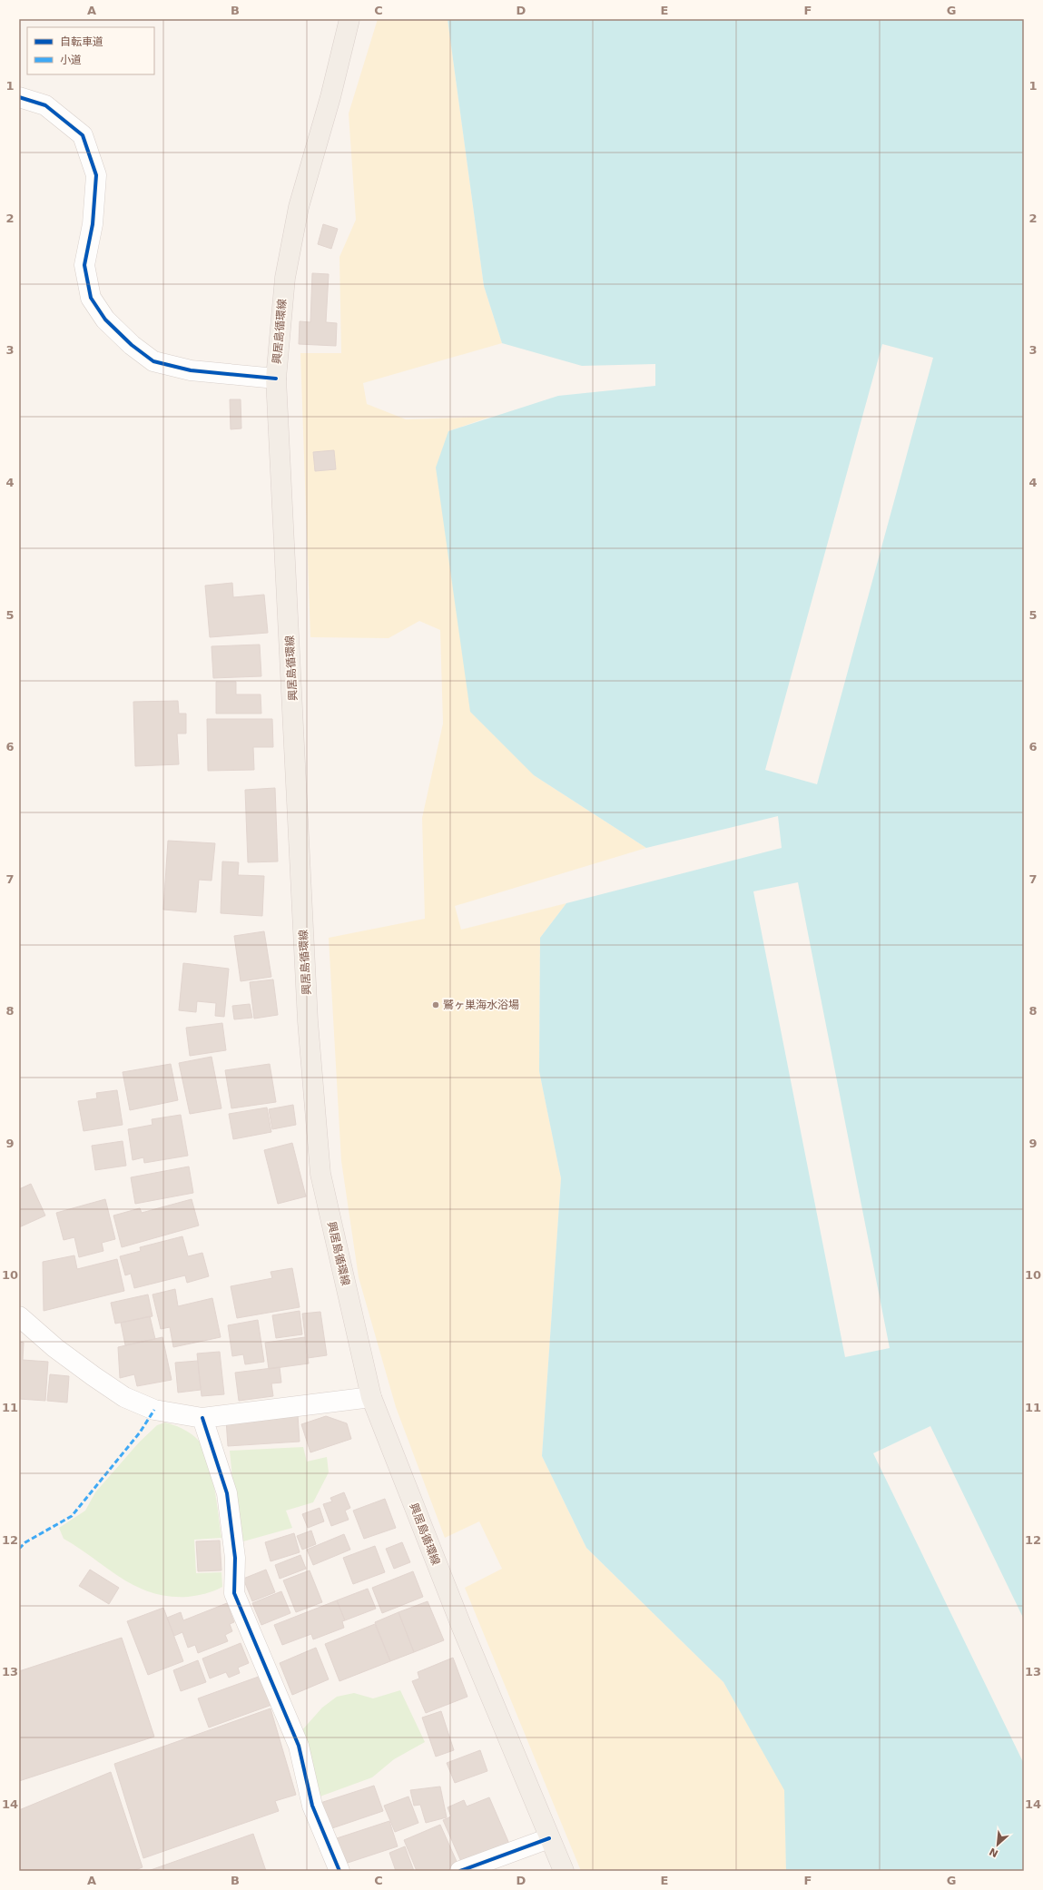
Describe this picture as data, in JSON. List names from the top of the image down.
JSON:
{
  "streets": {
    "main road": ["興居島循環線"]
  },
  "places": ["鷲ヶ巣海水浴場"],
  "legend": ["自転車道", "小道"],
  "north": "bottom left",
  "grid": {
    "columns": [
      "A",
      "B",
      "C",
      "D",
      "E",
      "F",
      "G"
    ],
    "rows": [
      "1",
      "2",
      "3",
      "4",
      "5",
      "6",
      "7",
      "8",
      "9",
      "10",
      "11",
      "12",
      "13",
      "14"
    ]
  }
}
